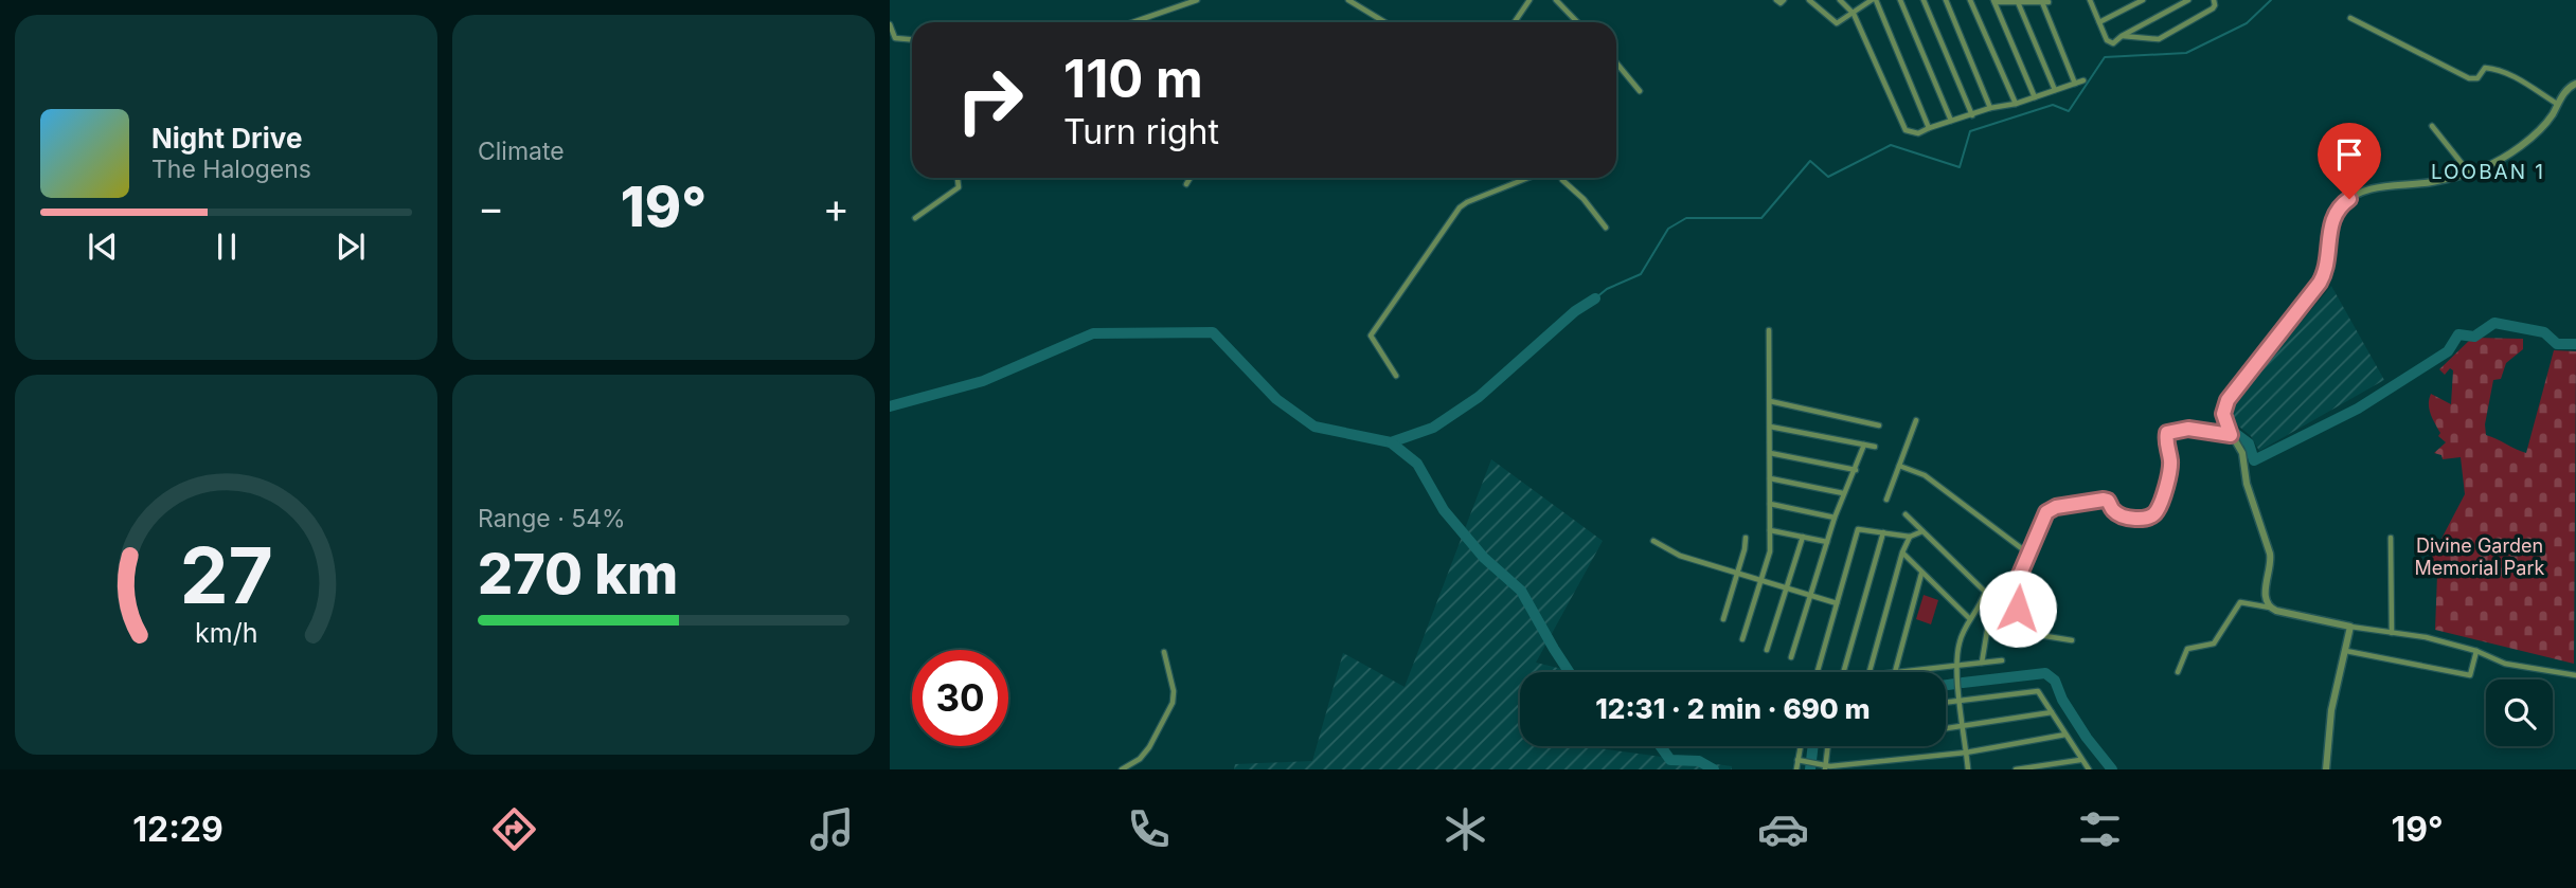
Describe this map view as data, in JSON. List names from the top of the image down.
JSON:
{
  "districts": ["LOOBAN 1"],
  "parks": ["Divine Garden Memorial Park"],
  "page": {
    "tile": [
      "Climate",
      ["Range · 54%", "270 km"]
    ],
    "turn": ["110 m", "Turn right"],
    "song": ["Night Drive", "The Halogens"],
    "heat": ["−", "19°", "+"],
    "limit": "30",
    "trip": "12:31 · 2 min · 690 m",
    "tabs": ["12:29", "19°"],
    "gauge": ["27", "km/h"]
  }
}
